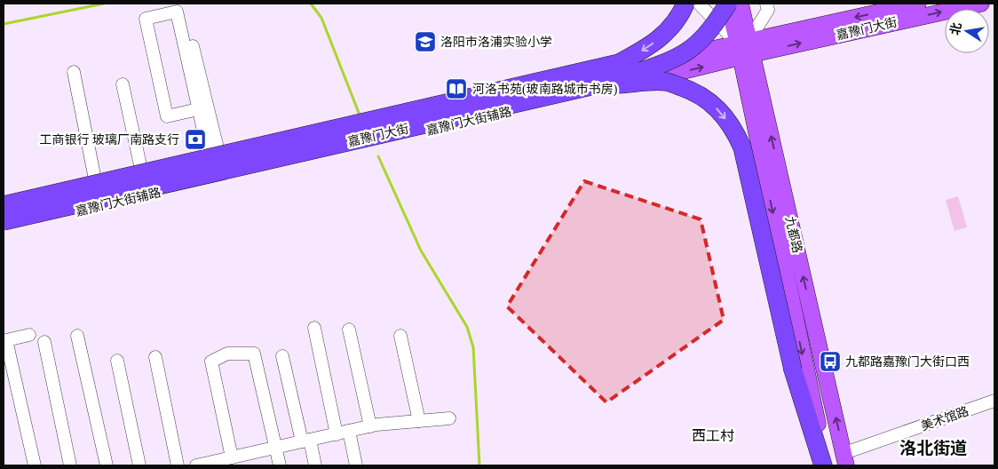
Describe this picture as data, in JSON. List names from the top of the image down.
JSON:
{
  "streets": {
    "highway": ["嘉豫门大街"],
    "main road": ["嘉豫门大街辅路", "九都路"],
    "street": ["美术馆路"]
  },
  "crossings": [
    ["嘉豫门大街", "嘉豫门大街辅路"],
    ["嘉豫门大街", "九都路"],
    ["嘉豫门大街辅路", "九都路"],
    ["九都路", "美术馆路"]
  ],
  "districts": ["西工村", "洛北街道"],
  "places": {
    "school or university": ["洛阳市洛浦实验小学"],
    "library": ["河洛书苑(玻南路城市书房)"],
    "bank": ["工商银行 玻璃厂南路支行"],
    "bus stop": ["九都路嘉豫门大街口西"]
  },
  "north": "left"
}
